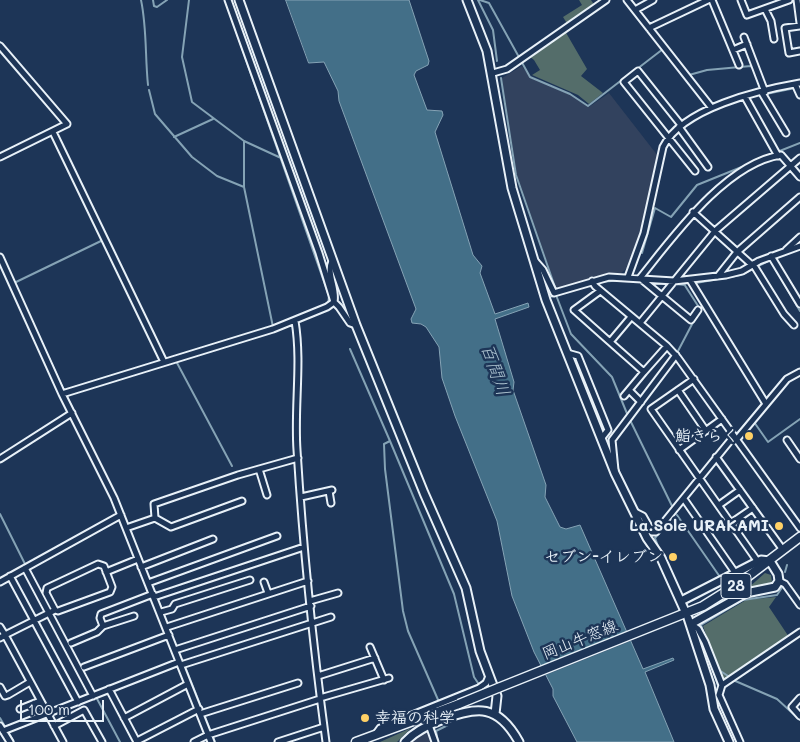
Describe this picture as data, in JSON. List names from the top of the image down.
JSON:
{
  "streets": {
    "main road": ["28", "岡山牛窓線"]
  },
  "water": ["百間川"],
  "places": [
    "鮨きらく",
    "La.Sole URAKAMI",
    "セブン-イレブン",
    "幸福の科学"
  ],
  "scale_bar": "100 m"
}
